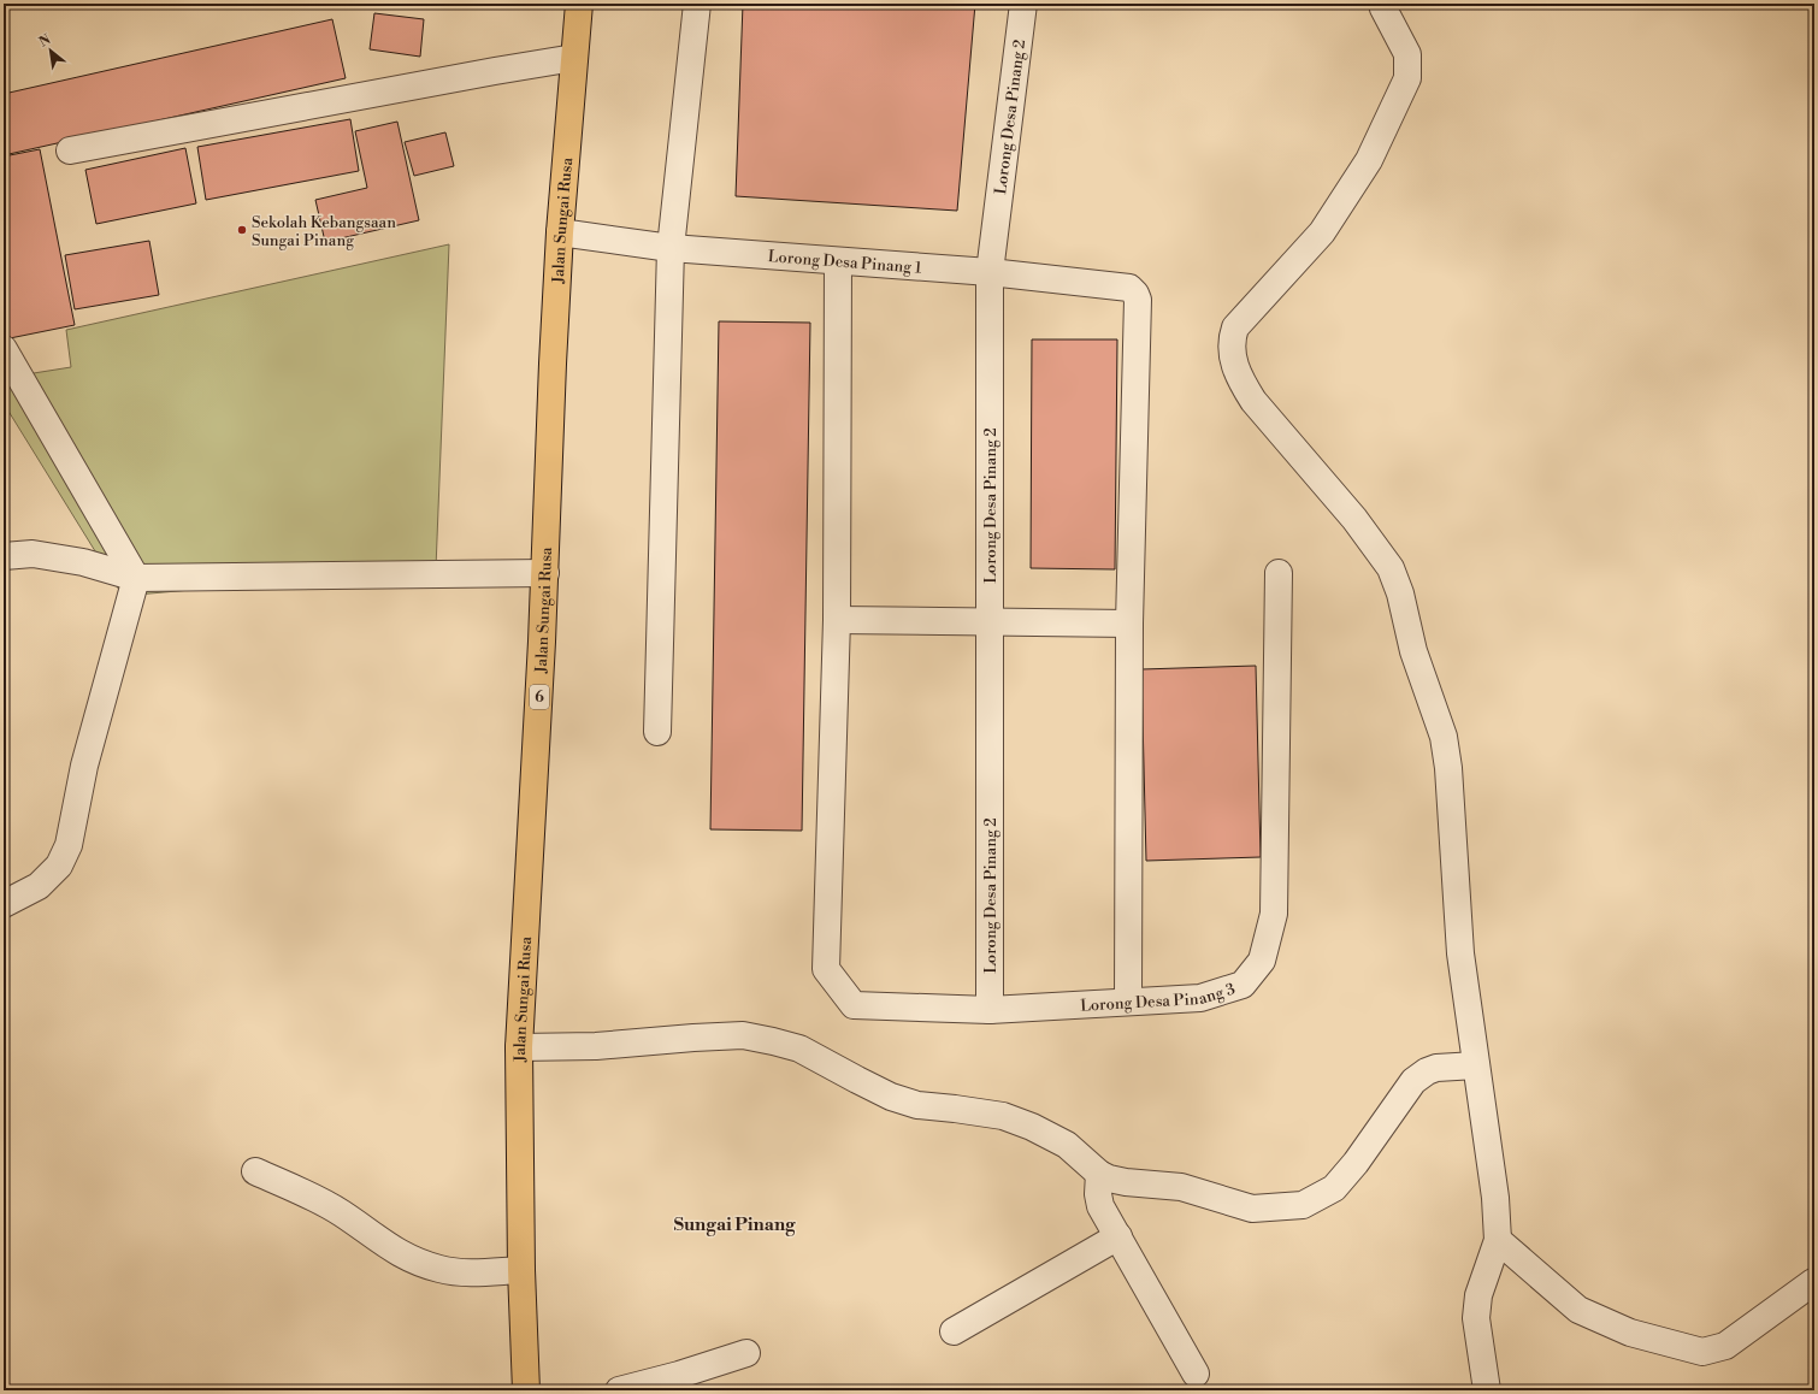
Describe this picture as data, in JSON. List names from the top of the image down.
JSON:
{
  "streets": {
    "main road": ["Jalan Sungai Rusa", "6"],
    "street": ["Lorong Desa Pinang 2", "Lorong Desa Pinang 1", "Lorong Desa Pinang 3"]
  },
  "crossings": [
    ["Lorong Desa Pinang 2", "Lorong Desa Pinang 1"],
    ["Lorong Desa Pinang 2", "Lorong Desa Pinang 3"],
    ["Jalan Sungai Rusa", "Lorong Desa Pinang 1"]
  ],
  "districts": ["Sungai Pinang"],
  "places": ["Sekolah Kebangsaan Sungai Pinang"],
  "north": "top left"
}
